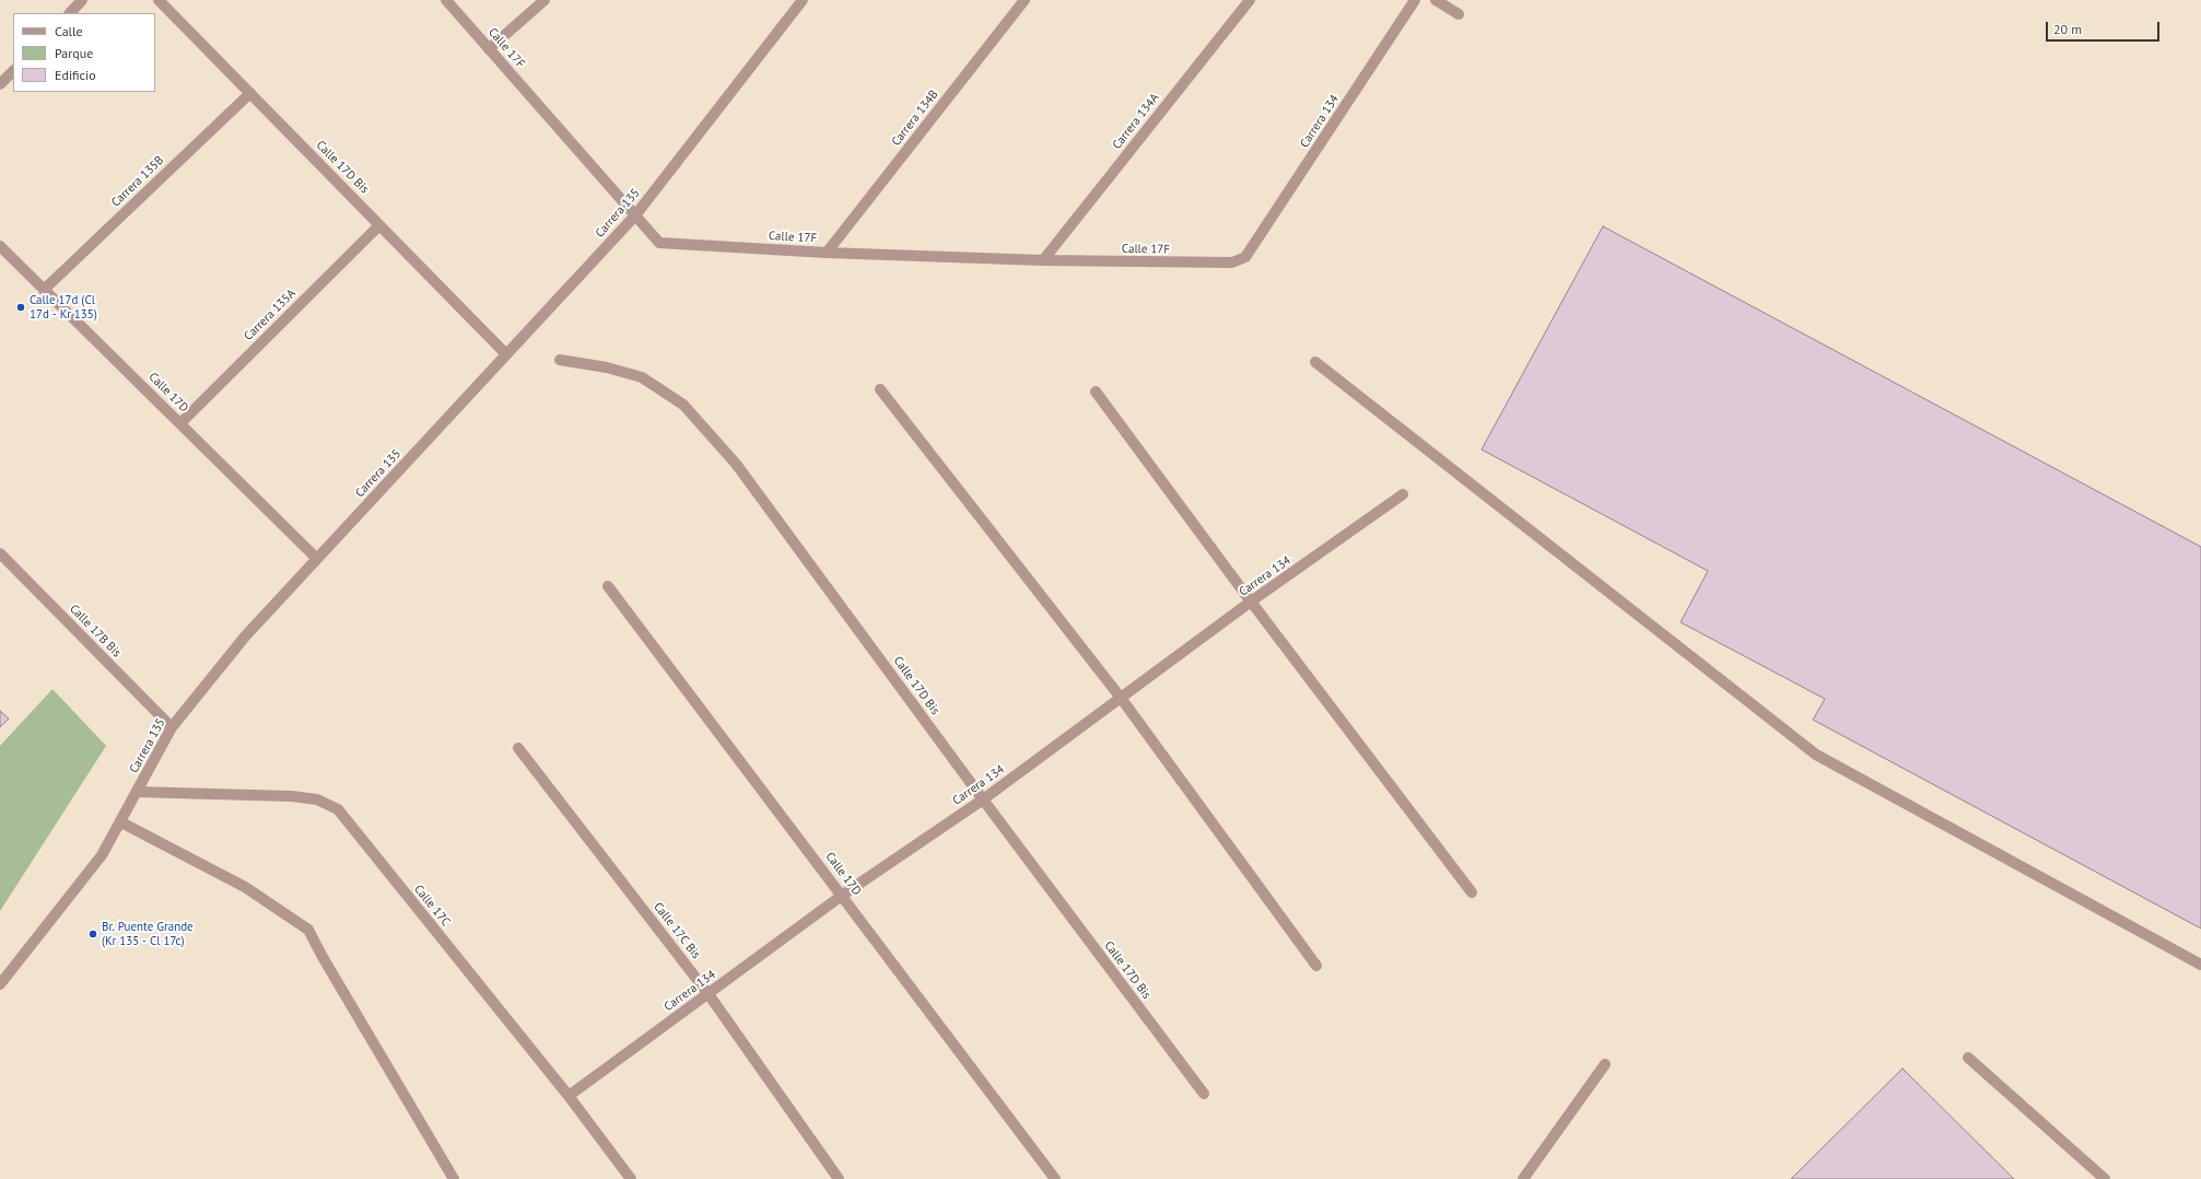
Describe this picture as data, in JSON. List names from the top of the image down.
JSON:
{
  "streets": {
    "street": [
      "Calle 17F",
      "Carrera 134B",
      "Carrera 134A",
      "Carrera 134",
      "Calle 17D Bis",
      "Carrera 135B",
      "Carrera 135",
      "Carrera 135A",
      "Calle 17D",
      "Calle 17B Bis",
      "Calle 17C",
      "Calle 17C Bis"
    ]
  },
  "crossings": [
    ["Calle 17F", "Carrera 134B"],
    ["Calle 17F", "Carrera 134A"],
    ["Calle 17F", "Carrera 134"],
    ["Calle 17F", "Carrera 135"],
    ["Carrera 134", "Calle 17D Bis"],
    ["Carrera 134", "Calle 17D"],
    ["Carrera 134", "Calle 17C"],
    ["Carrera 134", "Calle 17C Bis"],
    ["Calle 17D Bis", "Carrera 135B"],
    ["Calle 17D Bis", "Carrera 135"],
    ["Calle 17D Bis", "Carrera 135A"],
    ["Carrera 135B", "Calle 17D"],
    ["Carrera 135", "Calle 17D"],
    ["Carrera 135", "Calle 17B Bis"],
    ["Carrera 135", "Calle 17C"],
    ["Carrera 135A", "Calle 17D"]
  ],
  "places": ["Calle 17d (Cl 17d - Kr 135)", "Br. Puente Grande (Kr 135 - Cl 17c)"],
  "legend": ["Calle", "Parque", "Edificio"],
  "scale_bar": "20 m"
}
